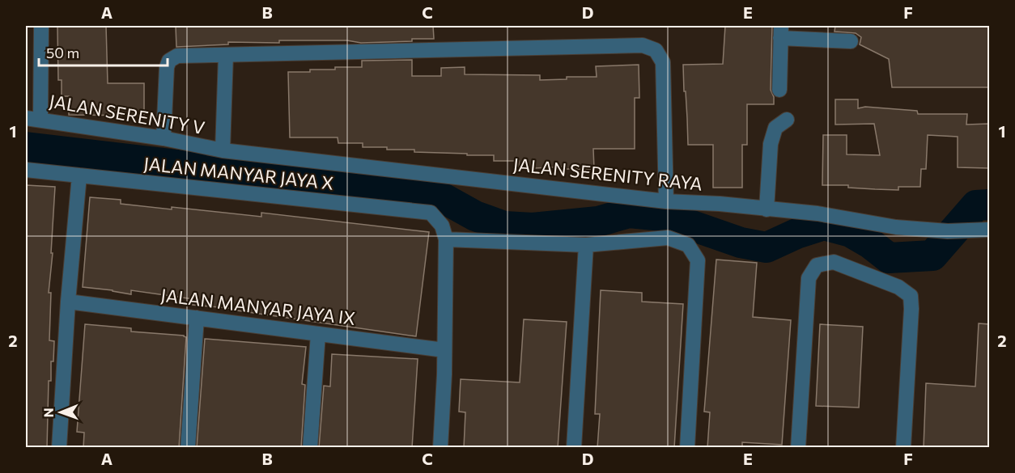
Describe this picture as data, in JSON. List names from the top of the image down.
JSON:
{
  "streets": {
    "street": [
      "JALAN SERENITY V",
      "JALAN MANYAR JAYA X",
      "JALAN SERENITY RAYA",
      "JALAN MANYAR JAYA IX"
    ]
  },
  "crossings": [
    ["JALAN SERENITY V", "JALAN SERENITY RAYA"]
  ],
  "scale_bar": "50 m",
  "north": "left",
  "grid": {
    "columns": [
      "A",
      "B",
      "C",
      "D",
      "E",
      "F"
    ],
    "rows": ["1", "2"]
  }
}
